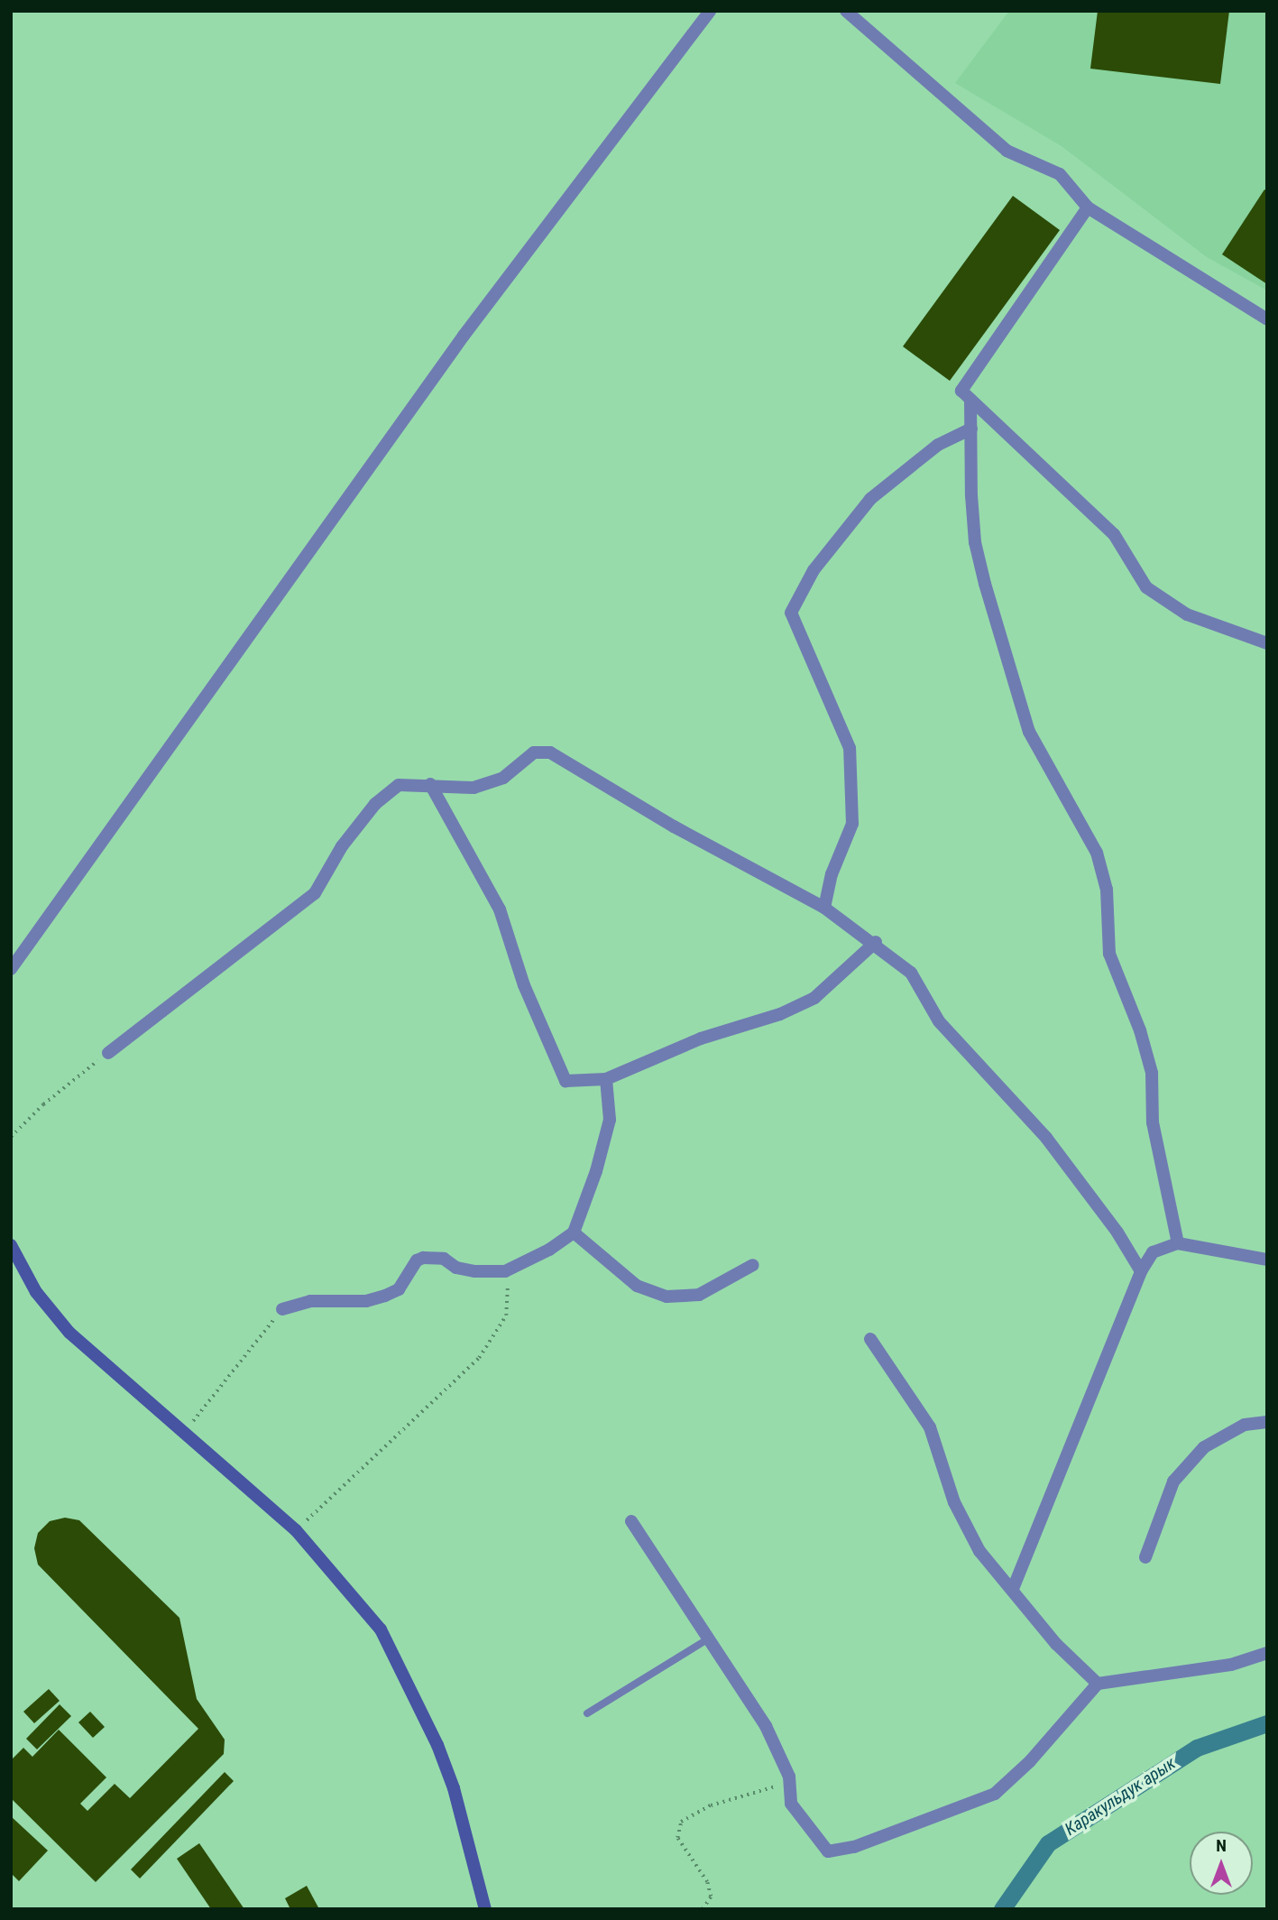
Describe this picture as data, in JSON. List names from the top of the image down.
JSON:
{
  "water": ["Каракульдук арык"],
  "north": "top"
}
